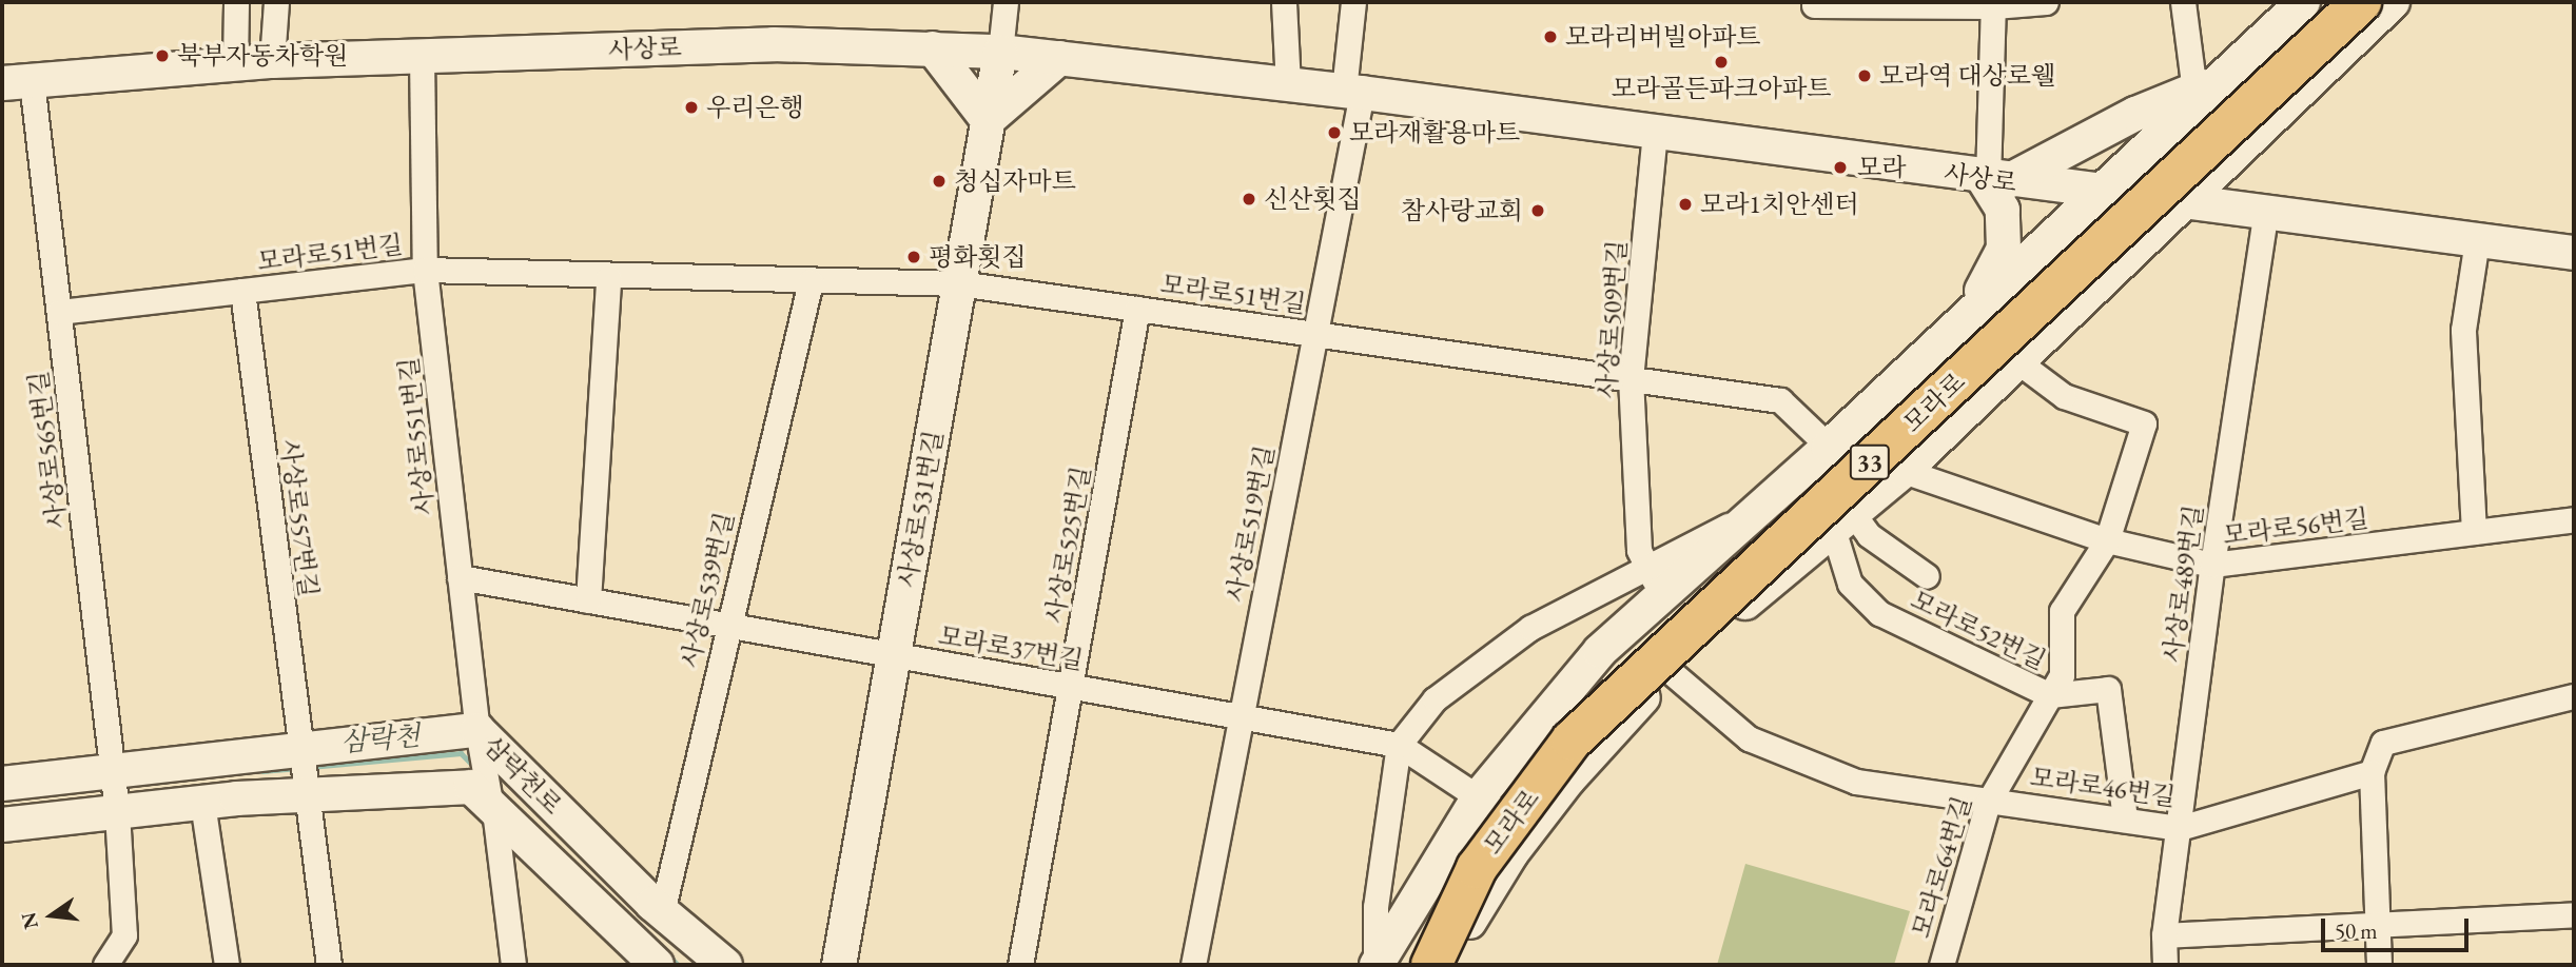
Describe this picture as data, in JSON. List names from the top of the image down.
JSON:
{
  "streets": {
    "highway": ["모라로", "33"],
    "main road": ["사상로", "사상로531번길", "삼락천로"],
    "street": [
      "모라로51번길",
      "사상로509번길",
      "사상로551번길",
      "사상로565번길",
      "사상로557번길",
      "사상로519번길",
      "모라로56번길",
      "사상로525번길",
      "사상로489번길",
      "사상로539번길",
      "모라로52번길",
      "모라로37번길",
      "모라로46번길",
      "모라로64번길"
    ]
  },
  "crossings": [
    ["사상로", "사상로509번길"],
    ["사상로", "모라로"],
    ["사상로", "사상로551번길"],
    ["사상로", "사상로565번길"],
    ["사상로", "사상로531번길"],
    ["사상로", "사상로519번길"],
    ["사상로", "사상로489번길"],
    ["모라로51번길", "사상로509번길"],
    ["모라로51번길", "모라로"],
    ["모라로51번길", "사상로551번길"],
    ["모라로51번길", "사상로565번길"],
    ["모라로51번길", "사상로531번길"],
    ["모라로51번길", "사상로557번길"],
    ["모라로51번길", "사상로519번길"],
    ["모라로51번길", "사상로525번길"],
    ["모라로51번길", "사상로539번길"],
    ["사상로509번길", "모라로"],
    ["모라로", "모라로56번길"],
    ["모라로", "모라로52번길"],
    ["모라로", "모라로37번길"],
    ["모라로", "모라로46번길"],
    ["모라로", "모라로64번길"],
    ["사상로551번길", "모라로37번길"],
    ["사상로551번길", "삼락천로"],
    ["사상로565번길", "삼락천로"],
    ["사상로531번길", "모라로37번길"],
    ["사상로557번길", "삼락천로"],
    ["사상로519번길", "모라로37번길"],
    ["모라로56번길", "사상로489번길"],
    ["모라로56번길", "모라로64번길"],
    ["사상로525번길", "모라로37번길"],
    ["사상로489번길", "모라로46번길"],
    ["사상로539번길", "모라로37번길"],
    ["사상로539번길", "삼락천로"],
    ["모라로52번길", "모라로46번길"],
    ["모라로52번길", "모라로64번길"],
    ["모라로46번길", "모라로64번길"]
  ],
  "water": ["삼락천"],
  "places": [
    "모라리버빌아파트",
    "북부자동차학원",
    "모라골든파크아파트",
    "모라역 대상로웰",
    "우리은행",
    "모라재활용마트",
    "모라",
    "청십자마트",
    "신산횟집",
    "모라1치안센터",
    "참사랑교회",
    "평화횟집"
  ],
  "scale_bar": "50 m",
  "north": "left"
}
